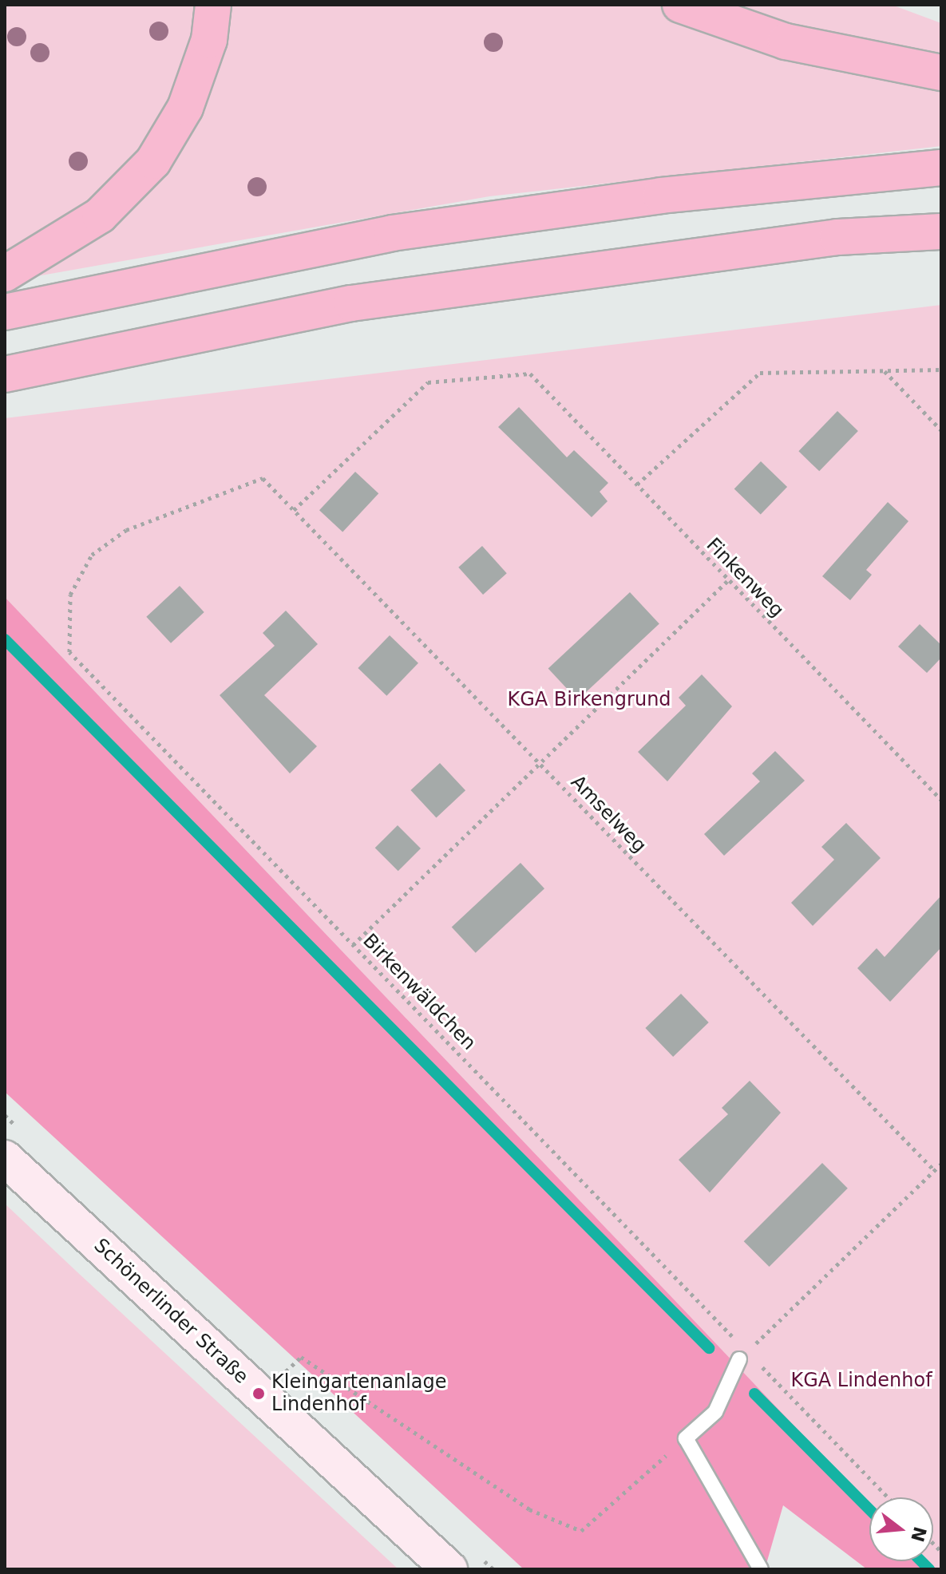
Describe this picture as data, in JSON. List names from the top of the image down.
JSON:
{
  "streets": {
    "main road": ["Schönerlinder Straße"],
    "path": ["Finkenweg", "Amselweg", "Birkenwäldchen"]
  },
  "crossings": [
    ["Finkenweg", "Amselweg"],
    ["Amselweg", "Birkenwäldchen"]
  ],
  "parks": ["KGA Birkengrund", "KGA Lindenhof"],
  "places": ["Kleingartenanlage Lindenhof"],
  "north": "right"
}
